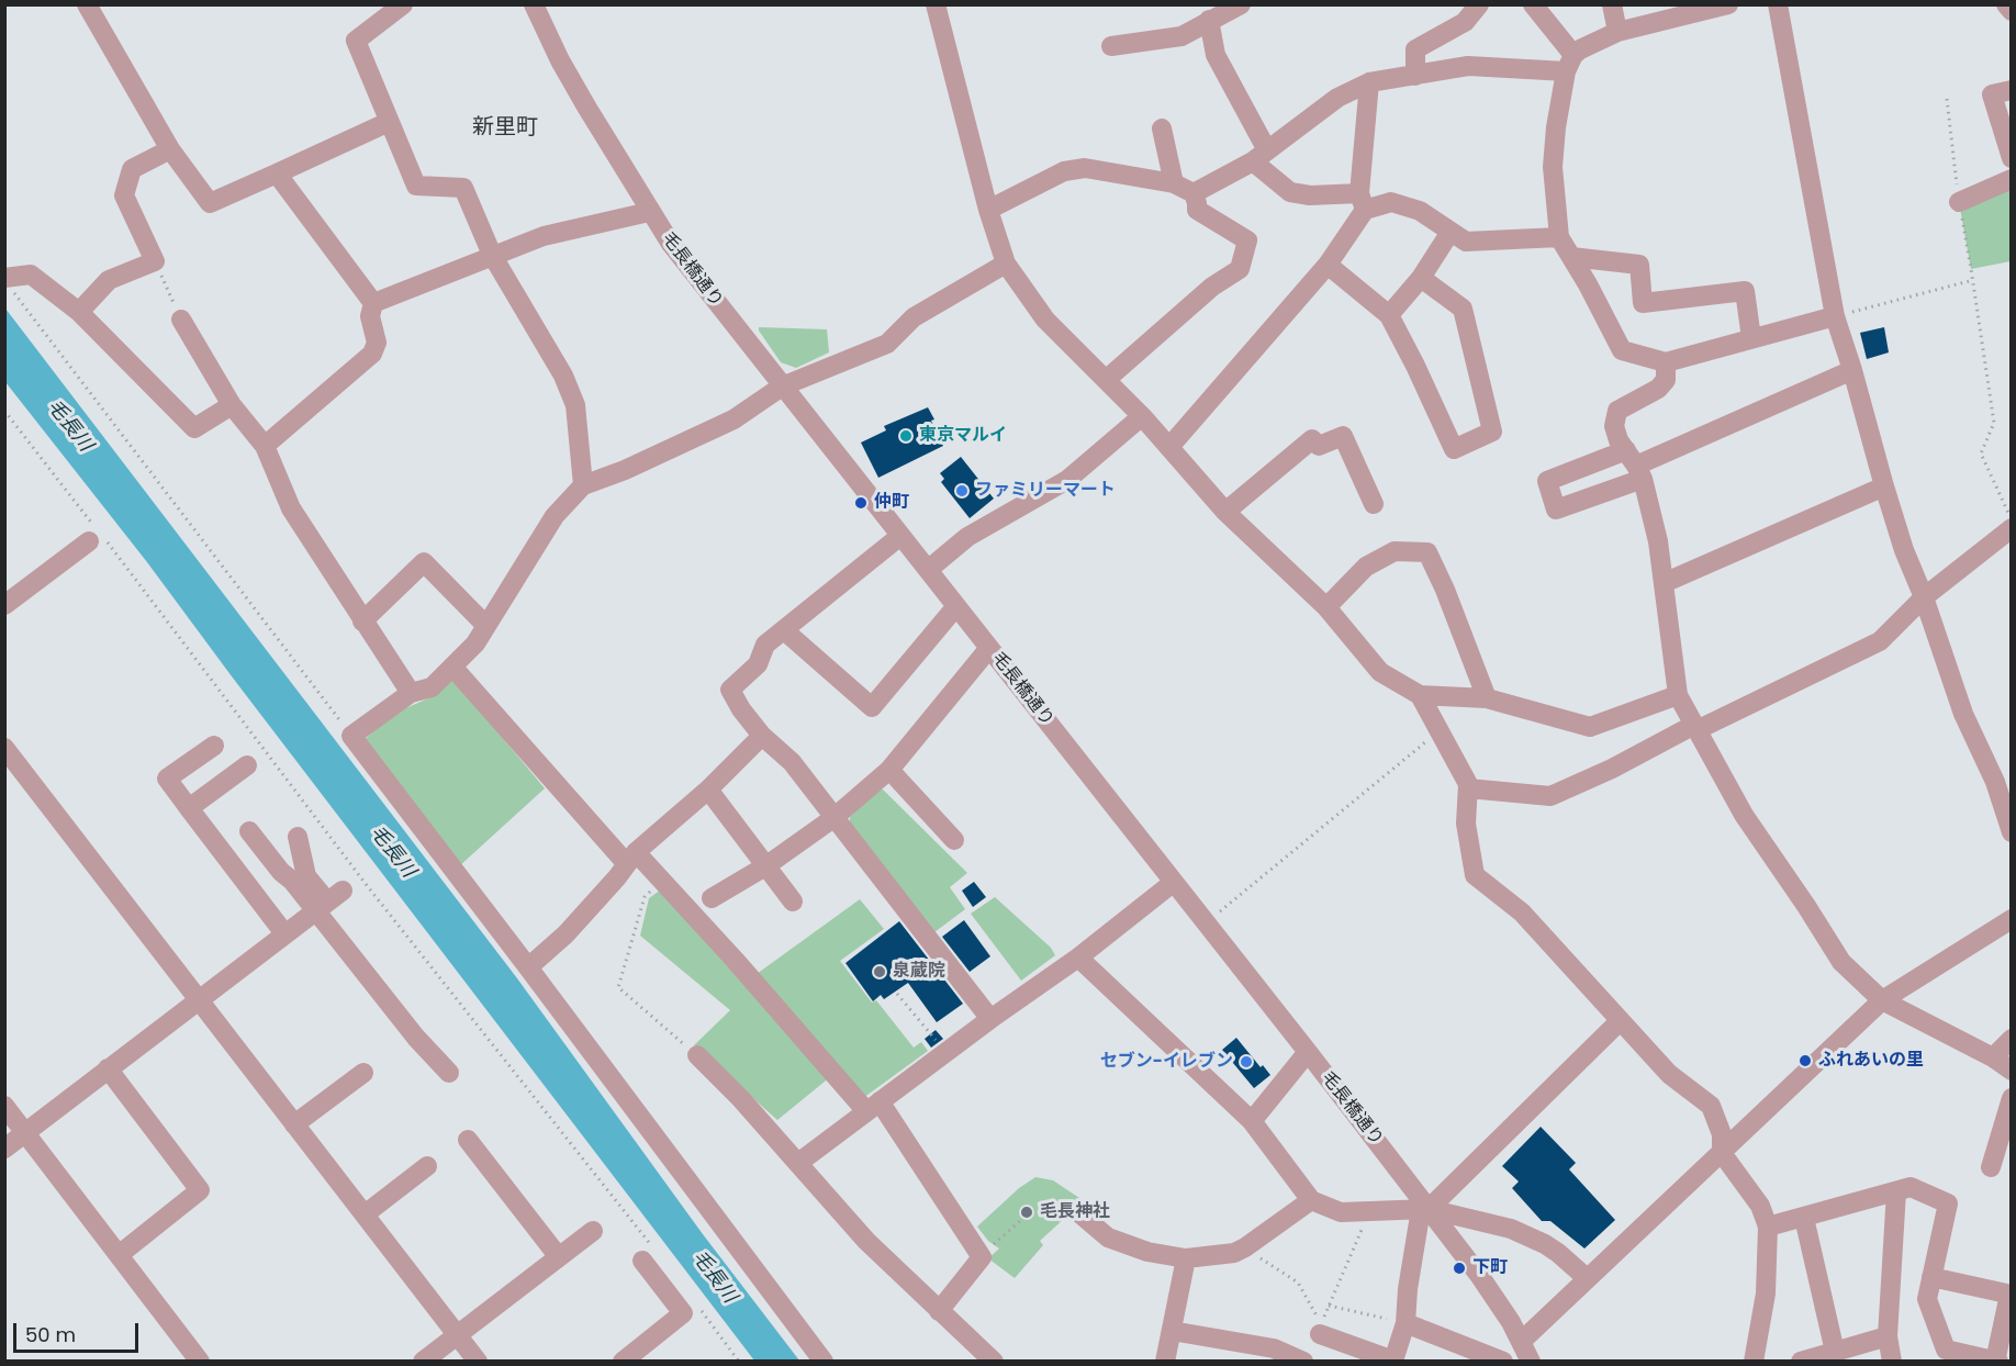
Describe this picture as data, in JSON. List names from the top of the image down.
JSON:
{
  "streets": {
    "street": ["毛長橋通り"]
  },
  "districts": ["新里町"],
  "water": ["毛長川"],
  "places": [
    "東京マルイ",
    "ファミリーマート",
    "仲町",
    "泉蔵院",
    "ふれあいの里",
    "セブン-イレブン",
    "毛長神社",
    "下町"
  ],
  "scale_bar": "50 m"
}
